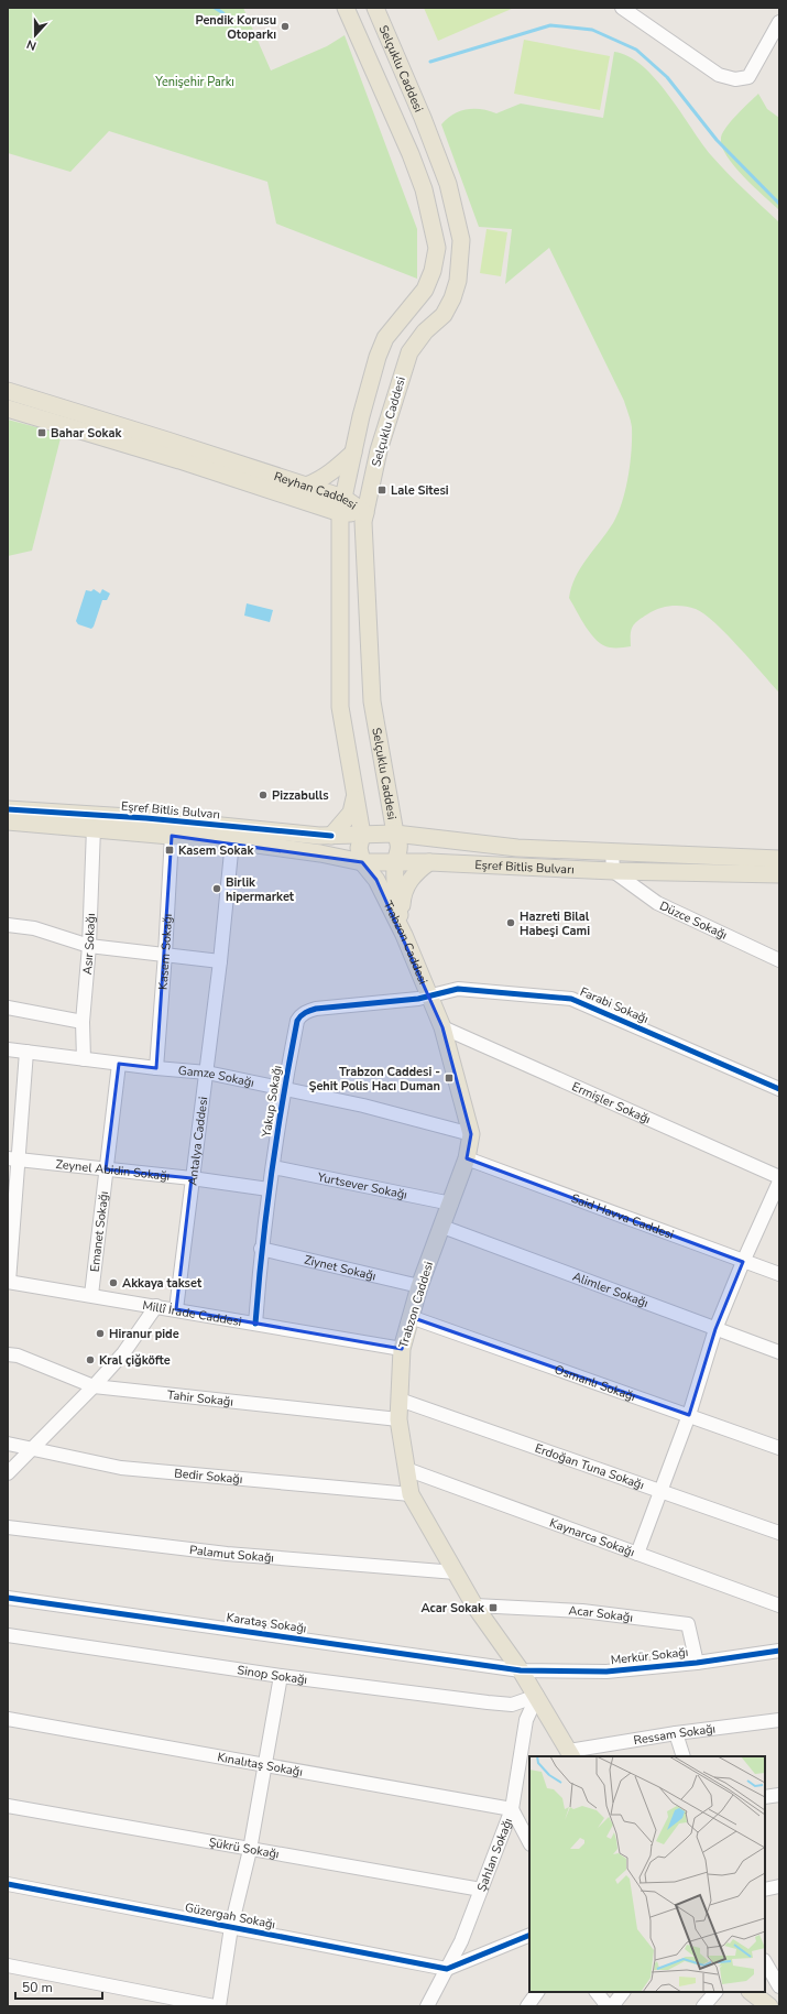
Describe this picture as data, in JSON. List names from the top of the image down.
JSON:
{
  "streets": {
    "main road": [
      "Selçuklu Caddesi",
      "Reyhan Caddesi",
      "Eşref Bitlis Bulvarı",
      "Trabzon Caddesi"
    ],
    "street": [
      "Düzce Sokağı",
      "Asır Sokağı",
      "Kasem Sokağı",
      "Farabi Sokağı",
      "Gamze Sokağı",
      "Yakup Sokağı",
      "Ermişler Sokağı",
      "Antalya Caddesi",
      "Zeynel Abidin Sokağı",
      "Yurtsever Sokağı",
      "Said Havva Caddesi",
      "Emanet Sokağı",
      "Ziynet Sokağı",
      "Alimler Sokağı",
      "Millî İrade Caddesi",
      "Osmanlı Sokağı",
      "Tahir Sokağı",
      "Erdoğan Tuna Sokağı",
      "Bedir Sokağı",
      "Kaynarca Sokağı",
      "Palamut Sokağı",
      "Acar Sokağı",
      "Karataş Sokağı",
      "Merkür Sokağı",
      "Sinop Sokağı",
      "Ressam Sokağı",
      "Kınalıtaş Sokağı",
      "Şükrü Sokağı",
      "Şahlan Sokağı",
      "Güzergah Sokağı"
    ]
  },
  "crossings": [
    ["Selçuklu Caddesi", "Reyhan Caddesi"],
    ["Selçuklu Caddesi", "Eşref Bitlis Bulvarı"],
    ["Selçuklu Caddesi", "Trabzon Caddesi"],
    ["Eşref Bitlis Bulvarı", "Düzce Sokağı"],
    ["Eşref Bitlis Bulvarı", "Trabzon Caddesi"],
    ["Eşref Bitlis Bulvarı", "Asır Sokağı"],
    ["Eşref Bitlis Bulvarı", "Kasem Sokağı"],
    ["Eşref Bitlis Bulvarı", "Antalya Caddesi"],
    ["Trabzon Caddesi", "Farabi Sokağı"],
    ["Trabzon Caddesi", "Gamze Sokağı"],
    ["Trabzon Caddesi", "Yakup Sokağı"],
    ["Trabzon Caddesi", "Ermişler Sokağı"],
    ["Trabzon Caddesi", "Yurtsever Sokağı"],
    ["Trabzon Caddesi", "Said Havva Caddesi"],
    ["Trabzon Caddesi", "Ziynet Sokağı"],
    ["Trabzon Caddesi", "Alimler Sokağı"],
    ["Trabzon Caddesi", "Millî İrade Caddesi"],
    ["Trabzon Caddesi", "Osmanlı Sokağı"],
    ["Trabzon Caddesi", "Tahir Sokağı"],
    ["Trabzon Caddesi", "Erdoğan Tuna Sokağı"],
    ["Trabzon Caddesi", "Bedir Sokağı"],
    ["Trabzon Caddesi", "Kaynarca Sokağı"],
    ["Trabzon Caddesi", "Palamut Sokağı"],
    ["Trabzon Caddesi", "Acar Sokağı"],
    ["Trabzon Caddesi", "Karataş Sokağı"],
    ["Trabzon Caddesi", "Merkür Sokağı"],
    ["Trabzon Caddesi", "Sinop Sokağı"],
    ["Trabzon Caddesi", "Ressam Sokağı"],
    ["Trabzon Caddesi", "Şahlan Sokağı"],
    ["Asır Sokağı", "Gamze Sokağı"],
    ["Kasem Sokağı", "Gamze Sokağı"],
    ["Farabi Sokağı", "Yakup Sokağı"],
    ["Gamze Sokağı", "Yakup Sokağı"],
    ["Gamze Sokağı", "Antalya Caddesi"],
    ["Gamze Sokağı", "Emanet Sokağı"],
    ["Yakup Sokağı", "Zeynel Abidin Sokağı"],
    ["Yakup Sokağı", "Yurtsever Sokağı"],
    ["Yakup Sokağı", "Ziynet Sokağı"],
    ["Yakup Sokağı", "Millî İrade Caddesi"],
    ["Antalya Caddesi", "Zeynel Abidin Sokağı"],
    ["Antalya Caddesi", "Millî İrade Caddesi"],
    ["Zeynel Abidin Sokağı", "Emanet Sokağı"],
    ["Emanet Sokağı", "Millî İrade Caddesi"],
    ["Acar Sokağı", "Merkür Sokağı"],
    ["Karataş Sokağı", "Merkür Sokağı"],
    ["Sinop Sokağı", "Şahlan Sokağı"],
    ["Kınalıtaş Sokağı", "Şahlan Sokağı"],
    ["Şükrü Sokağı", "Şahlan Sokağı"],
    ["Şahlan Sokağı", "Güzergah Sokağı"]
  ],
  "parks": ["Yenişehir Parkı"],
  "places": {
    "other": [
      "Pendik Korusu Otoparkı",
      "Pizzabulls",
      "Birlik hipermarket",
      "Hazreti Bilal Habeşi Cami",
      "Akkaya takset",
      "Hiranur pide",
      "Kral çiğköfte"
    ],
    "transit": [
      "Bahar Sokak",
      "Lale Sitesi",
      "Kasem Sokak",
      "Trabzon Caddesi - Şehit Polis Hacı Duman",
      "Acar Sokak"
    ]
  },
  "scale_bar": "50 m",
  "north": "bottom"
}
